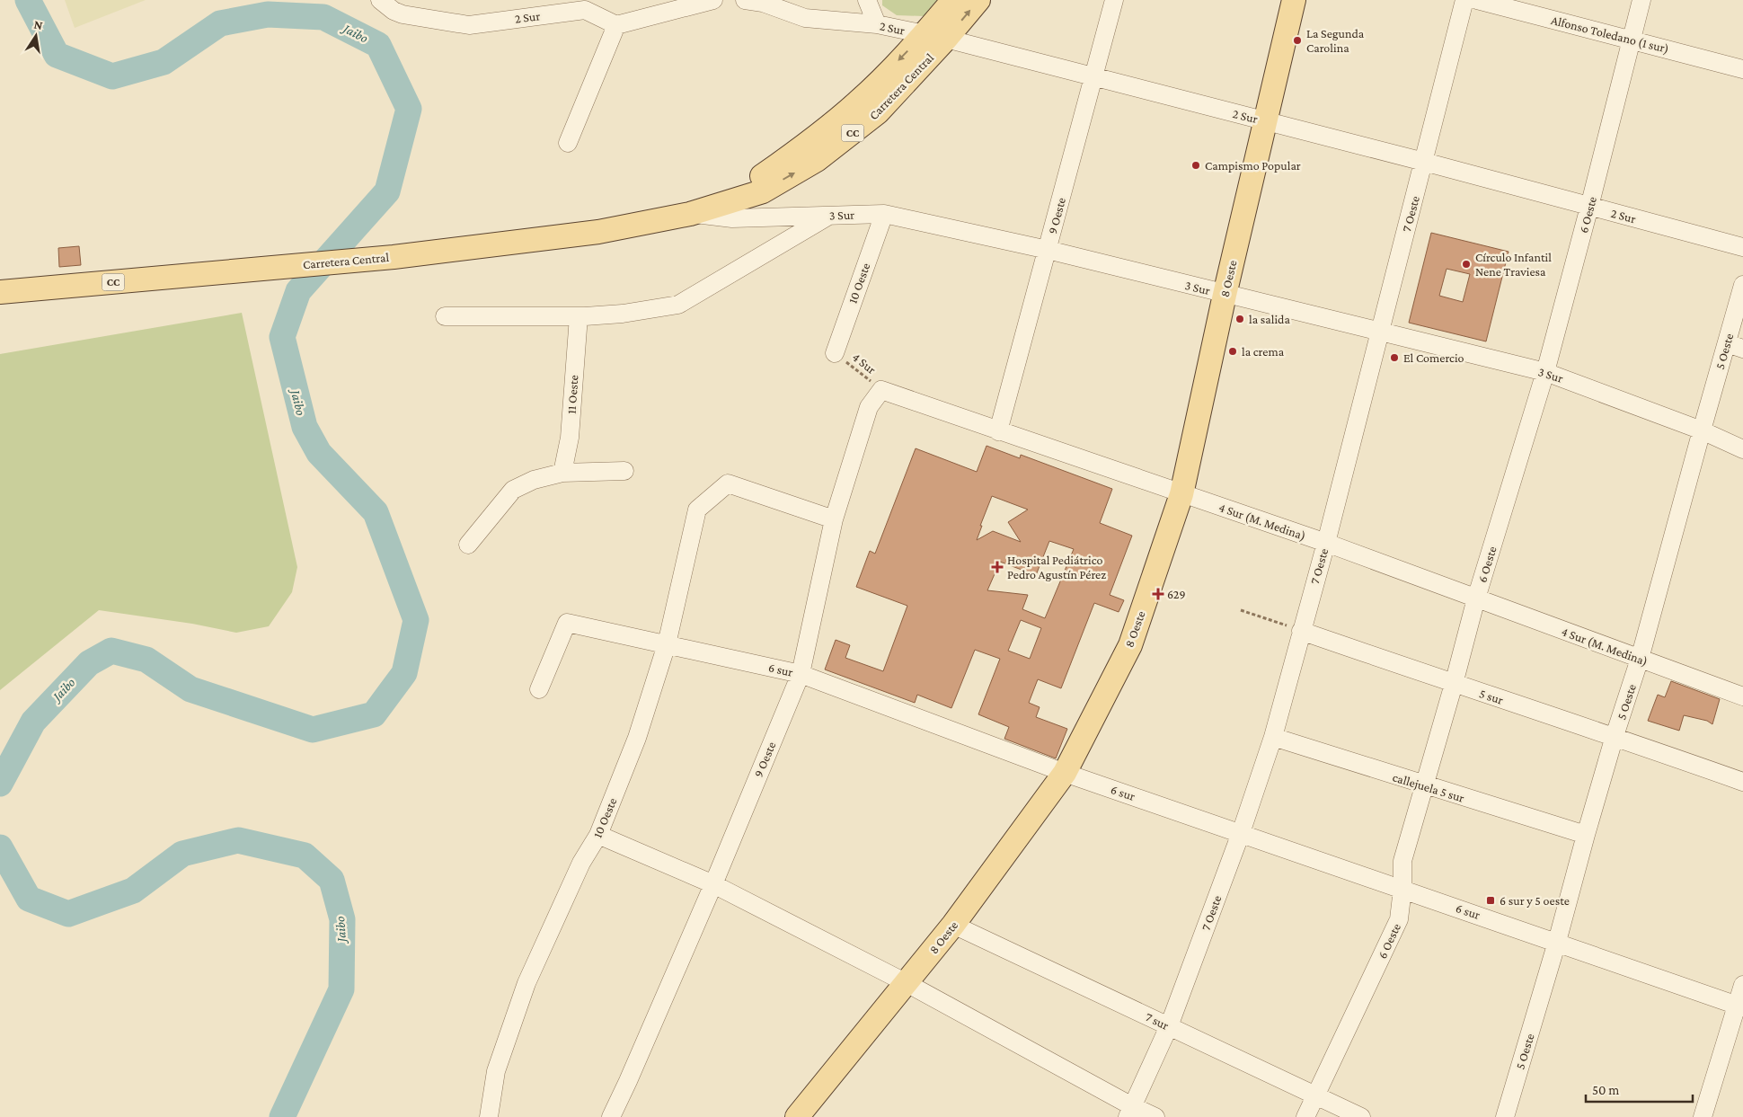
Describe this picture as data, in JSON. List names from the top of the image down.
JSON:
{
  "streets": {
    "main road": ["Carretera Central", "CC", "8 Oeste"],
    "street": [
      "2 Sur",
      "Alfonso Toledano (1 sur)",
      "7 Oeste",
      "3 Sur",
      "6 Oeste",
      "9 Oeste",
      "10 Oeste",
      "5 Oeste",
      "11 Oeste",
      "4 Sur (M. Medina)",
      "6 sur",
      "5 sur",
      "callejuela 5 sur",
      "7 sur"
    ],
    "path": ["4 Sur"]
  },
  "crossings": [
    ["2 Sur", "Carretera Central"],
    ["2 Sur", "7 Oeste"],
    ["2 Sur", "6 Oeste"],
    ["2 Sur", "9 Oeste"],
    ["2 Sur", "8 Oeste"],
    ["Alfonso Toledano (1 sur)", "6 Oeste"],
    ["Carretera Central", "3 Sur"],
    ["7 Oeste", "3 Sur"],
    ["7 Oeste", "4 Sur (M. Medina)"],
    ["7 Oeste", "6 sur"],
    ["7 Oeste", "5 sur"],
    ["7 Oeste", "callejuela 5 sur"],
    ["7 Oeste", "7 sur"],
    ["3 Sur", "6 Oeste"],
    ["3 Sur", "9 Oeste"],
    ["3 Sur", "8 Oeste"],
    ["3 Sur", "10 Oeste"],
    ["3 Sur", "5 Oeste"],
    ["6 Oeste", "4 Sur (M. Medina)"],
    ["6 Oeste", "6 sur"],
    ["6 Oeste", "5 sur"],
    ["6 Oeste", "callejuela 5 sur"],
    ["6 Oeste", "7 sur"],
    ["9 Oeste", "10 Oeste"],
    ["9 Oeste", "4 Sur"],
    ["9 Oeste", "4 Sur (M. Medina)"],
    ["9 Oeste", "6 sur"],
    ["8 Oeste", "4 Sur (M. Medina)"],
    ["8 Oeste", "6 sur"],
    ["8 Oeste", "7 sur"],
    ["10 Oeste", "4 Sur"],
    ["10 Oeste", "6 sur"],
    ["5 Oeste", "4 Sur (M. Medina)"],
    ["5 Oeste", "6 sur"],
    ["5 Oeste", "5 sur"],
    ["5 Oeste", "callejuela 5 sur"],
    ["4 Sur", "4 Sur (M. Medina)"]
  ],
  "water": ["Jaibo"],
  "places": {
    "other": [
      "La Segunda Carolina",
      "Campismo Popular",
      "Círculo Infantil Nene Traviesa",
      "la salida",
      "la crema",
      "El Comercio"
    ],
    "health": ["Hospital Pediátrico Pedro Agustín Pérez", "629"],
    "transit": ["6 sur y 5 oeste"]
  },
  "scale_bar": "50 m",
  "north": "top"
}
